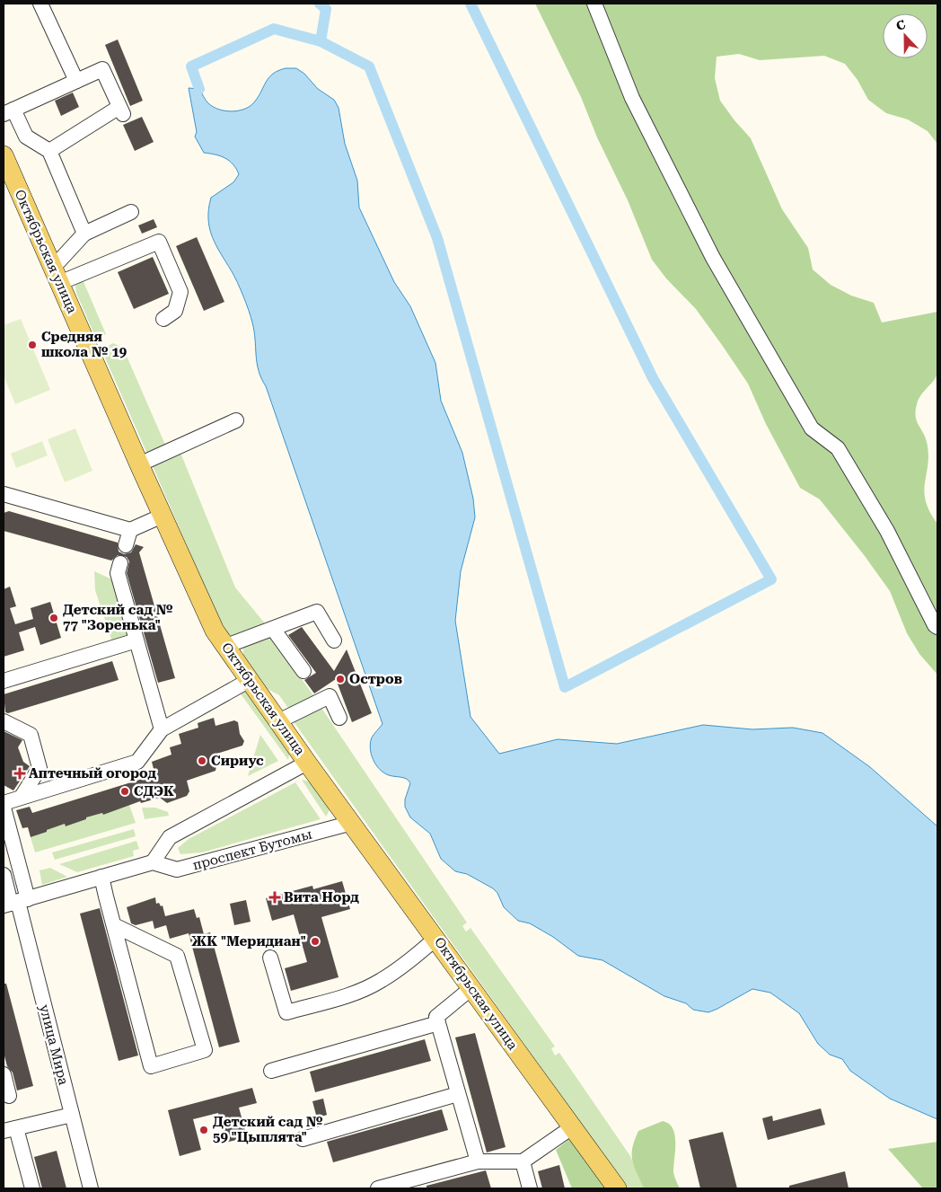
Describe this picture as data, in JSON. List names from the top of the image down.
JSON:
{
  "streets": {
    "main road": ["Октябрьская улица"],
    "street": ["проспект Бутомы", "улица Мира"]
  },
  "crossings": [
    ["Октябрьская улица", "проспект Бутомы"]
  ],
  "places": {
    "other": [
      "Средняя школа № 19",
      "Детский сад № 77 \"Зоренька\"",
      "Остров",
      "Сириус",
      "СДЭК",
      "ЖК \"Меридиан\"",
      "Детский сад № 59 \"Цыплята\""
    ],
    "health": ["Аптечный огород", "Вита Норд"]
  },
  "north": "top"
}
